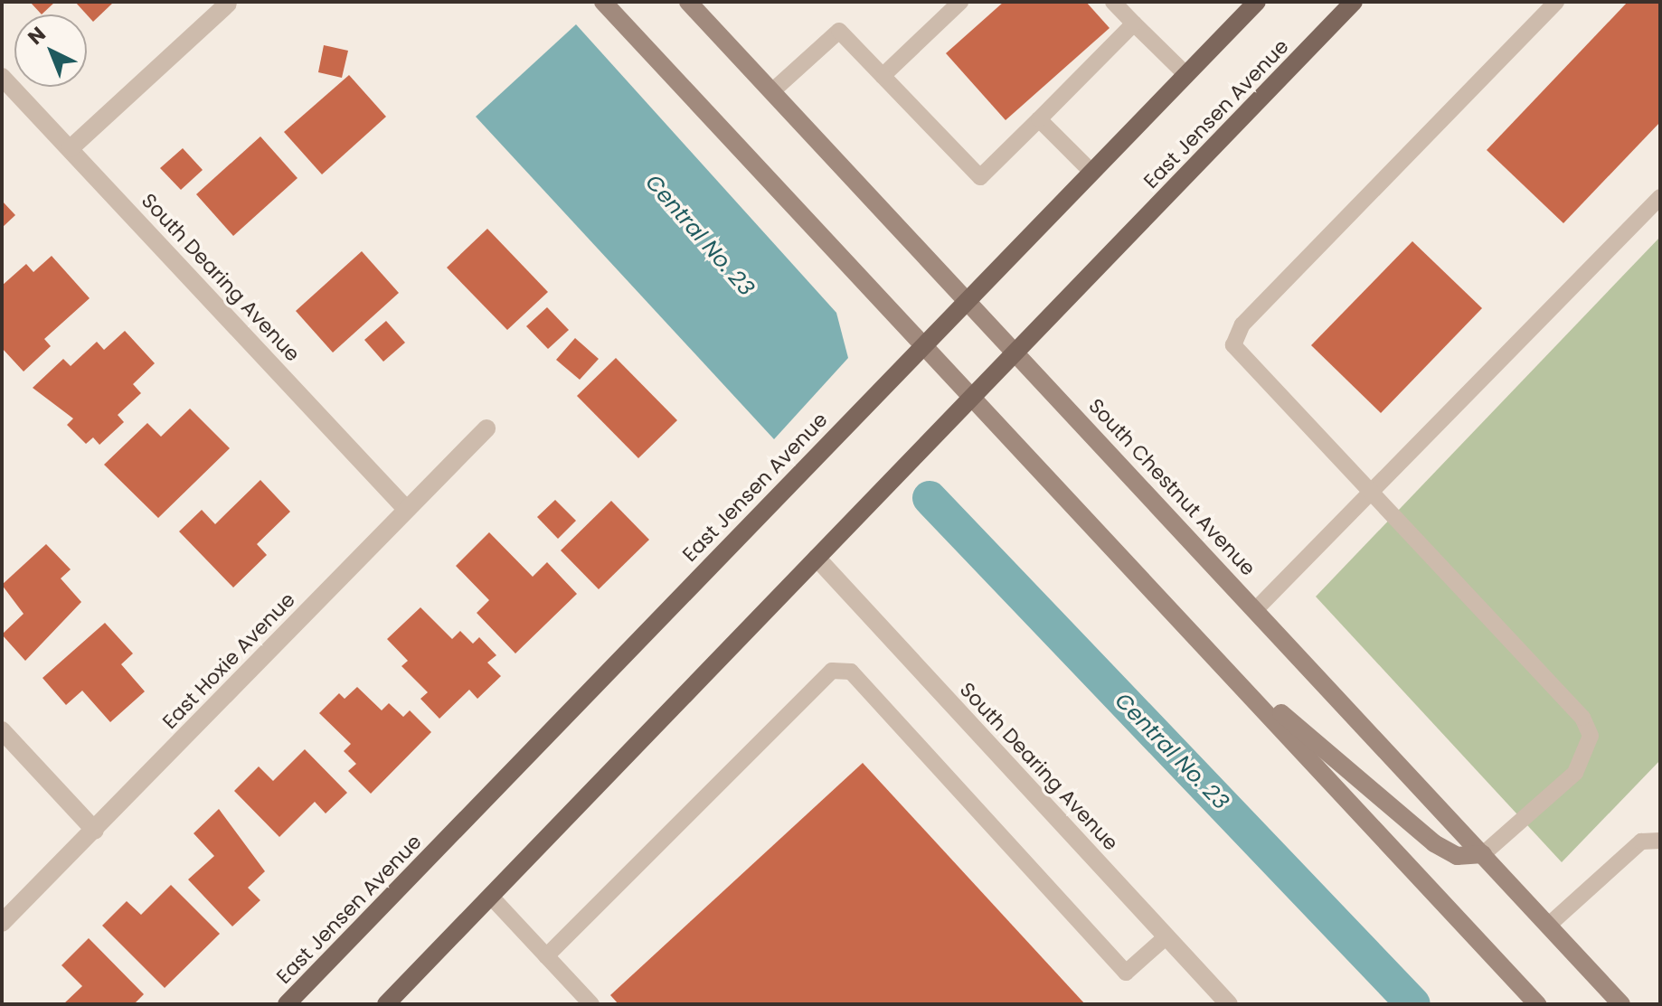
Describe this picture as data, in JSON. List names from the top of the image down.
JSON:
{
  "streets": {
    "main road": ["East Jensen Avenue", "South Chestnut Avenue"],
    "street": ["South Dearing Avenue", "East Hoxie Avenue"]
  },
  "crossings": [
    ["East Jensen Avenue", "South Dearing Avenue"],
    ["East Jensen Avenue", "South Chestnut Avenue"],
    ["South Dearing Avenue", "East Hoxie Avenue"]
  ],
  "water": ["Central No. 23"],
  "north": "top left"
}
